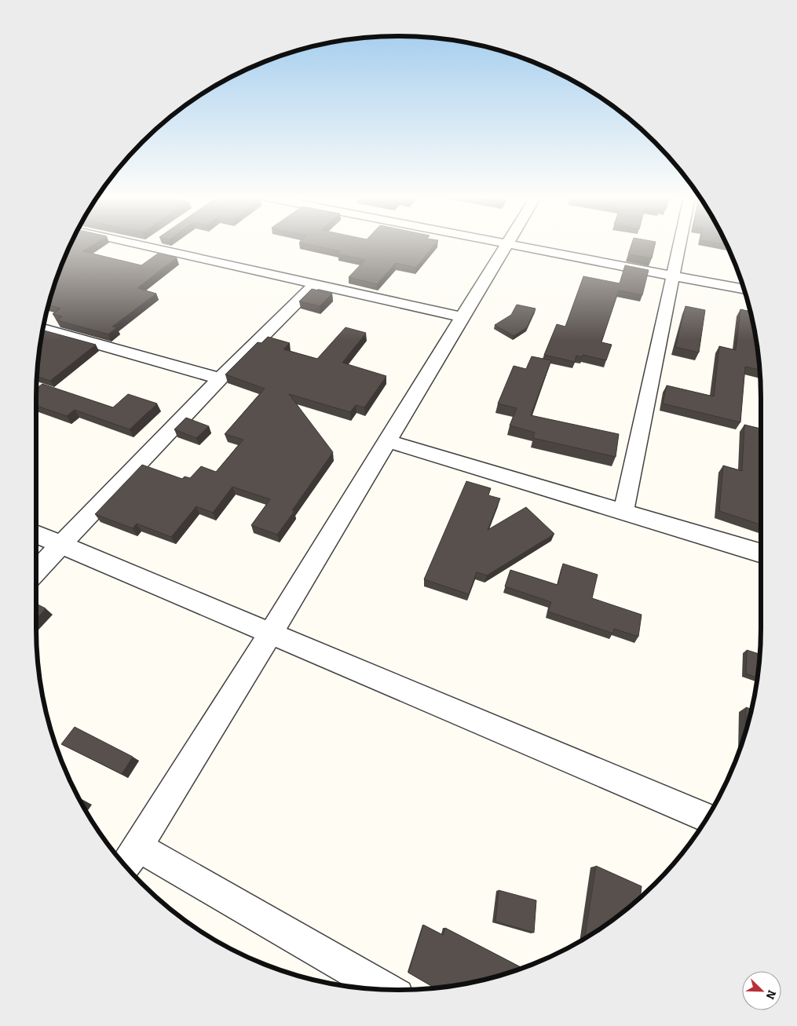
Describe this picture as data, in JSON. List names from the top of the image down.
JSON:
{
  "north": "bottom right"
}
